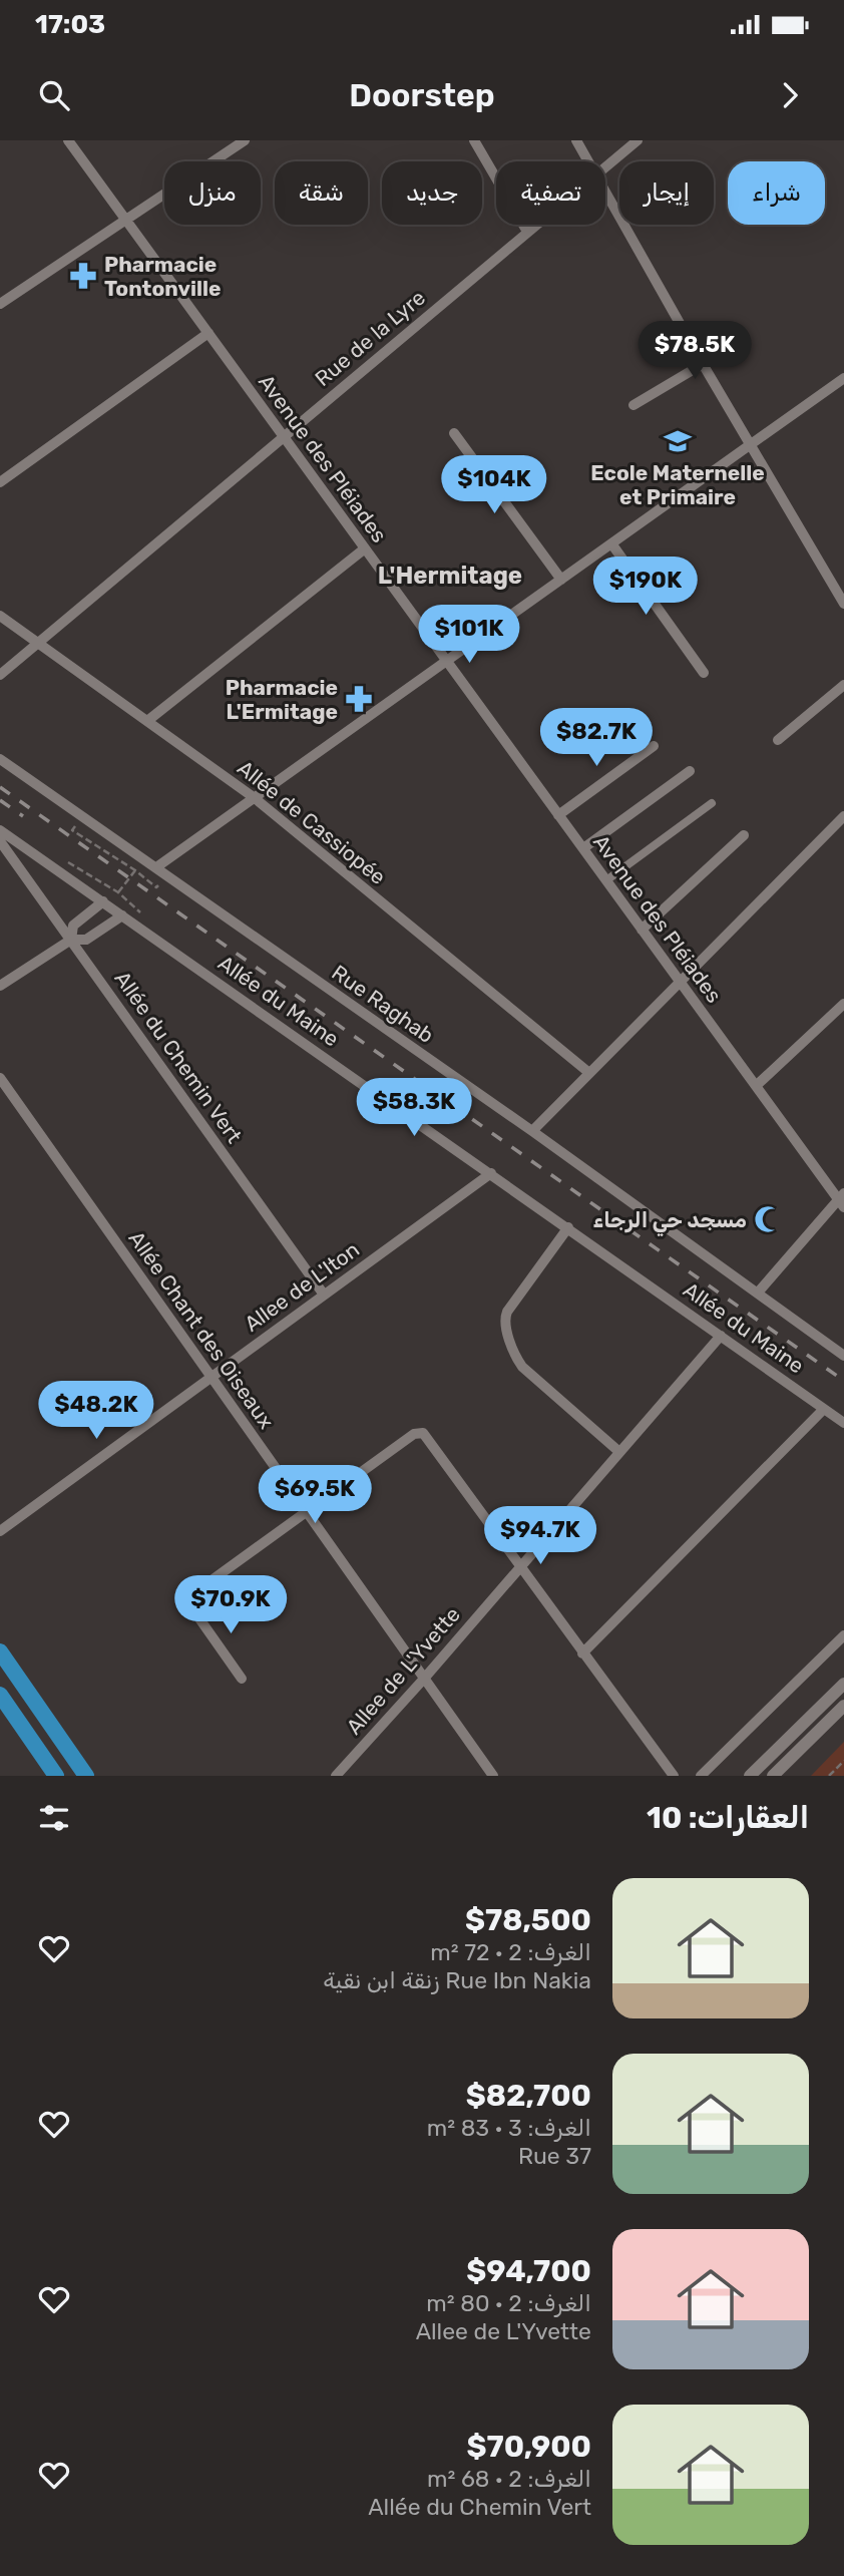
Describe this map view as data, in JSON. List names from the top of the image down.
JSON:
{
  "streets": {
    "street": [
      "Rue de la Lyre",
      "Avenue des Pléiades",
      "Allée de Cassiopée",
      "Allée du Maine",
      "Rue Raghab",
      "Allée du Chemin Vert",
      "Allee de L'Iton",
      "Allée Chant des Oiseaux",
      "Allee de L'Yvette"
    ]
  },
  "crossings": [
    ["Rue de la Lyre", "Avenue des Pléiades"],
    ["Rue de la Lyre", "Allée de Cassiopée"],
    ["Allée du Maine", "Allee de L'Iton"],
    ["Allée du Maine", "Allee de L'Yvette"],
    ["Allée du Chemin Vert", "Allee de L'Iton"],
    ["Allee de L'Iton", "Allée Chant des Oiseaux"],
    ["Allée Chant des Oiseaux", "Allee de L'Yvette"]
  ],
  "districts": ["L'Hermitage"],
  "places": {
    "pharmacy": ["Pharmacie Tontonville", "Pharmacie L'Ermitage"],
    "school or university": ["Ecole Maternelle et Primaire"],
    "mosque": ["مسجد حي الرجاء"]
  },
  "page": {
    "status": "17:03",
    "header": "Doorstep",
    "chip": [
      "شراء",
      "إيجار",
      "تصفية",
      "جديد",
      "شقة",
      "منزل"
    ],
    "price": [
      "$78.5K",
      "$104K",
      "$190K",
      "$101K",
      "$82.7K",
      "$58.3K",
      "$48.2K",
      "$69.5K",
      "$94.7K",
      "$70.9K"
    ],
    "heading": "العقارات: 10",
    "list": [
      {
        "name": "$78,500",
        "note": "الغرف: 2 · 72 m² · Rue Ibn Nakia زنقة ابن نقية"
      },
      {
        "name": "$82,700",
        "note": "الغرف: 3 · 83 m² · Rue 37"
      },
      {
        "name": "$94,700",
        "note": "الغرف: 2 · 80 m² · Allee de L'Yvette"
      },
      {
        "name": "$70,900",
        "note": "الغرف: 2 · 68 m² · Allée du Chemin Vert"
      }
    ]
  }
}
